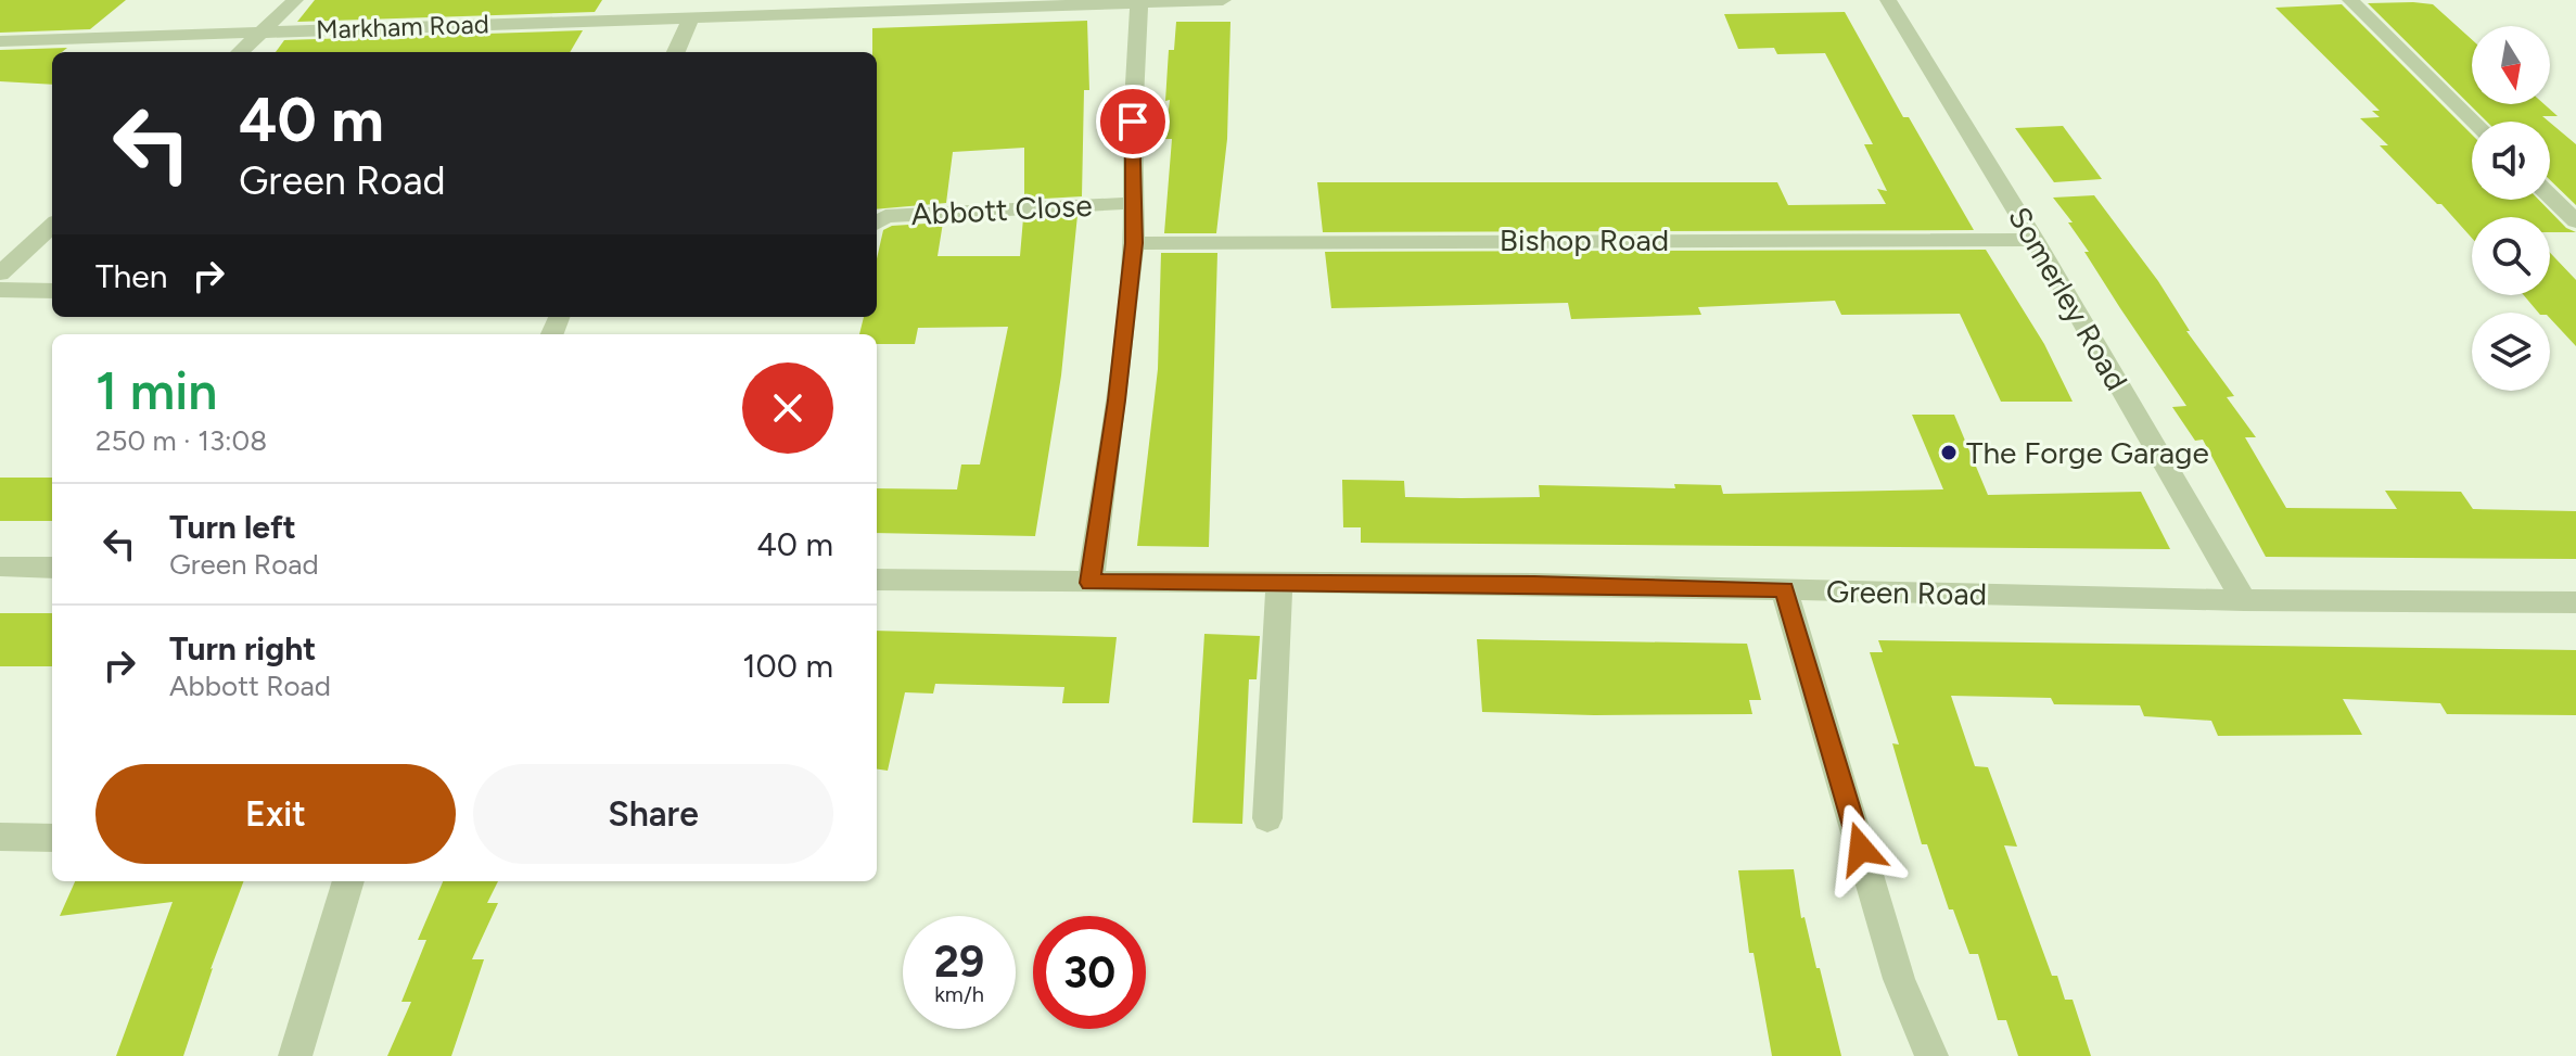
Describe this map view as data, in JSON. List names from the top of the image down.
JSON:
{
  "streets": {
    "street": [
      "Markham Road",
      "Abbott Close",
      "Bishop Road",
      "Somerley Road",
      "Green Road"
    ]
  },
  "crossings": [
    ["Bishop Road", "Somerley Road"],
    ["Somerley Road", "Green Road"]
  ],
  "places": ["The Forge Garage"],
  "north": "bottom",
  "page": {
    "turn": ["40 m", "Green Road"],
    "then": "Then",
    "heading": ["1 min", "250 m · 13:08"],
    "list": [
      {
        "name": "Turn left",
        "note": "Green Road",
        "value": "40 m"
      },
      {
        "name": "Turn right",
        "note": "Abbott Road",
        "value": "100 m"
      }
    ],
    "buttons": ["Exit", "Share"],
    "speed": "29 km/h",
    "limit": "30"
  }
}
